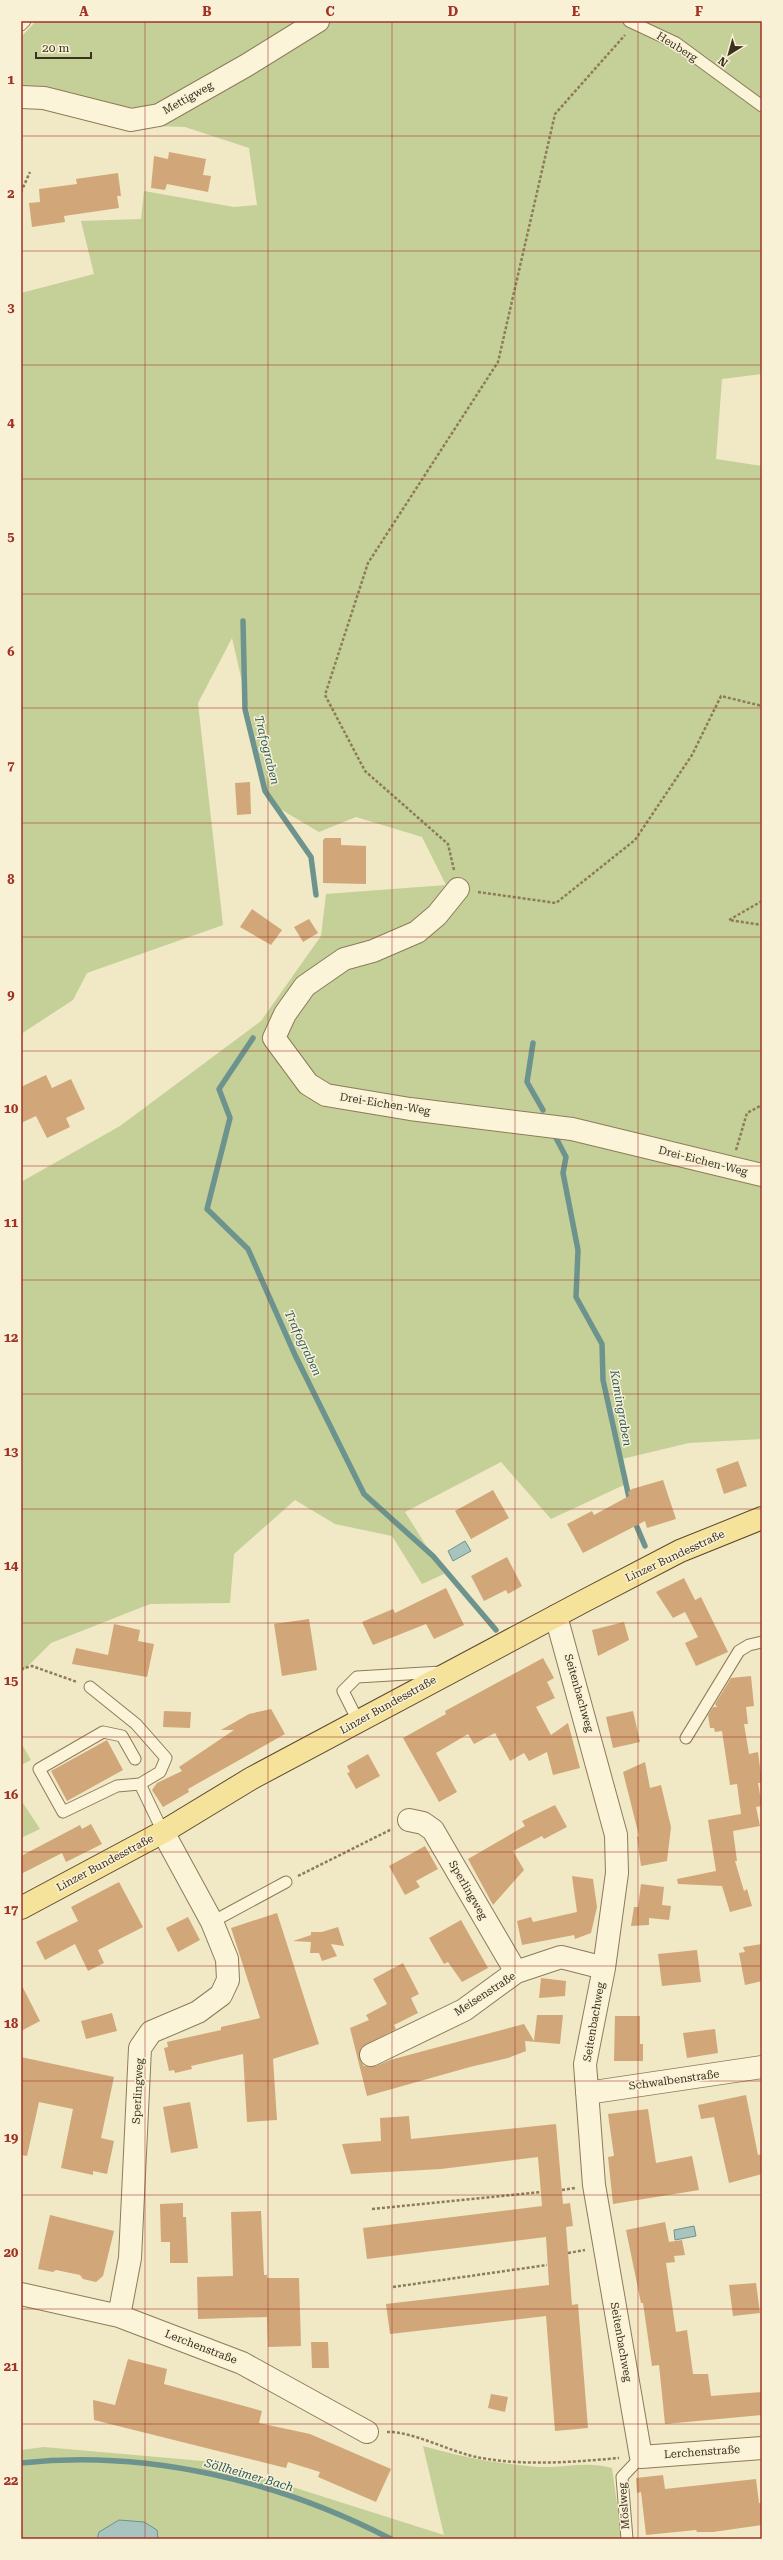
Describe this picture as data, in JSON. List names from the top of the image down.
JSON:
{
  "streets": {
    "main road": ["Linzer Bundesstraße"],
    "street": [
      "Mettigweg",
      "Drei-Eichen-Weg",
      "Seitenbachweg",
      "Sperlingweg",
      "Meisenstraße",
      "Schwalbenstraße",
      "Lerchenstraße"
    ],
    "lane": ["Heuberg", "Möslweg"]
  },
  "crossings": [
    ["Linzer Bundesstraße", "Seitenbachweg"],
    ["Linzer Bundesstraße", "Sperlingweg"],
    ["Seitenbachweg", "Meisenstraße"],
    ["Seitenbachweg", "Schwalbenstraße"],
    ["Seitenbachweg", "Lerchenstraße"],
    ["Seitenbachweg", "Möslweg"],
    ["Sperlingweg", "Meisenstraße"],
    ["Sperlingweg", "Lerchenstraße"],
    ["Lerchenstraße", "Möslweg"]
  ],
  "water": ["Trafograben", "Kamingraben", "Söllheimer Bach"],
  "scale_bar": "20 m",
  "north": "bottom left",
  "grid": {
    "columns": [
      "A",
      "B",
      "C",
      "D",
      "E",
      "F"
    ],
    "rows": [
      "1",
      "2",
      "3",
      "4",
      "5",
      "6",
      "7",
      "8",
      "9",
      "10",
      "11",
      "12",
      "13",
      "14",
      "15",
      "16",
      "17",
      "18",
      "19",
      "20",
      "21",
      "22"
    ]
  }
}
